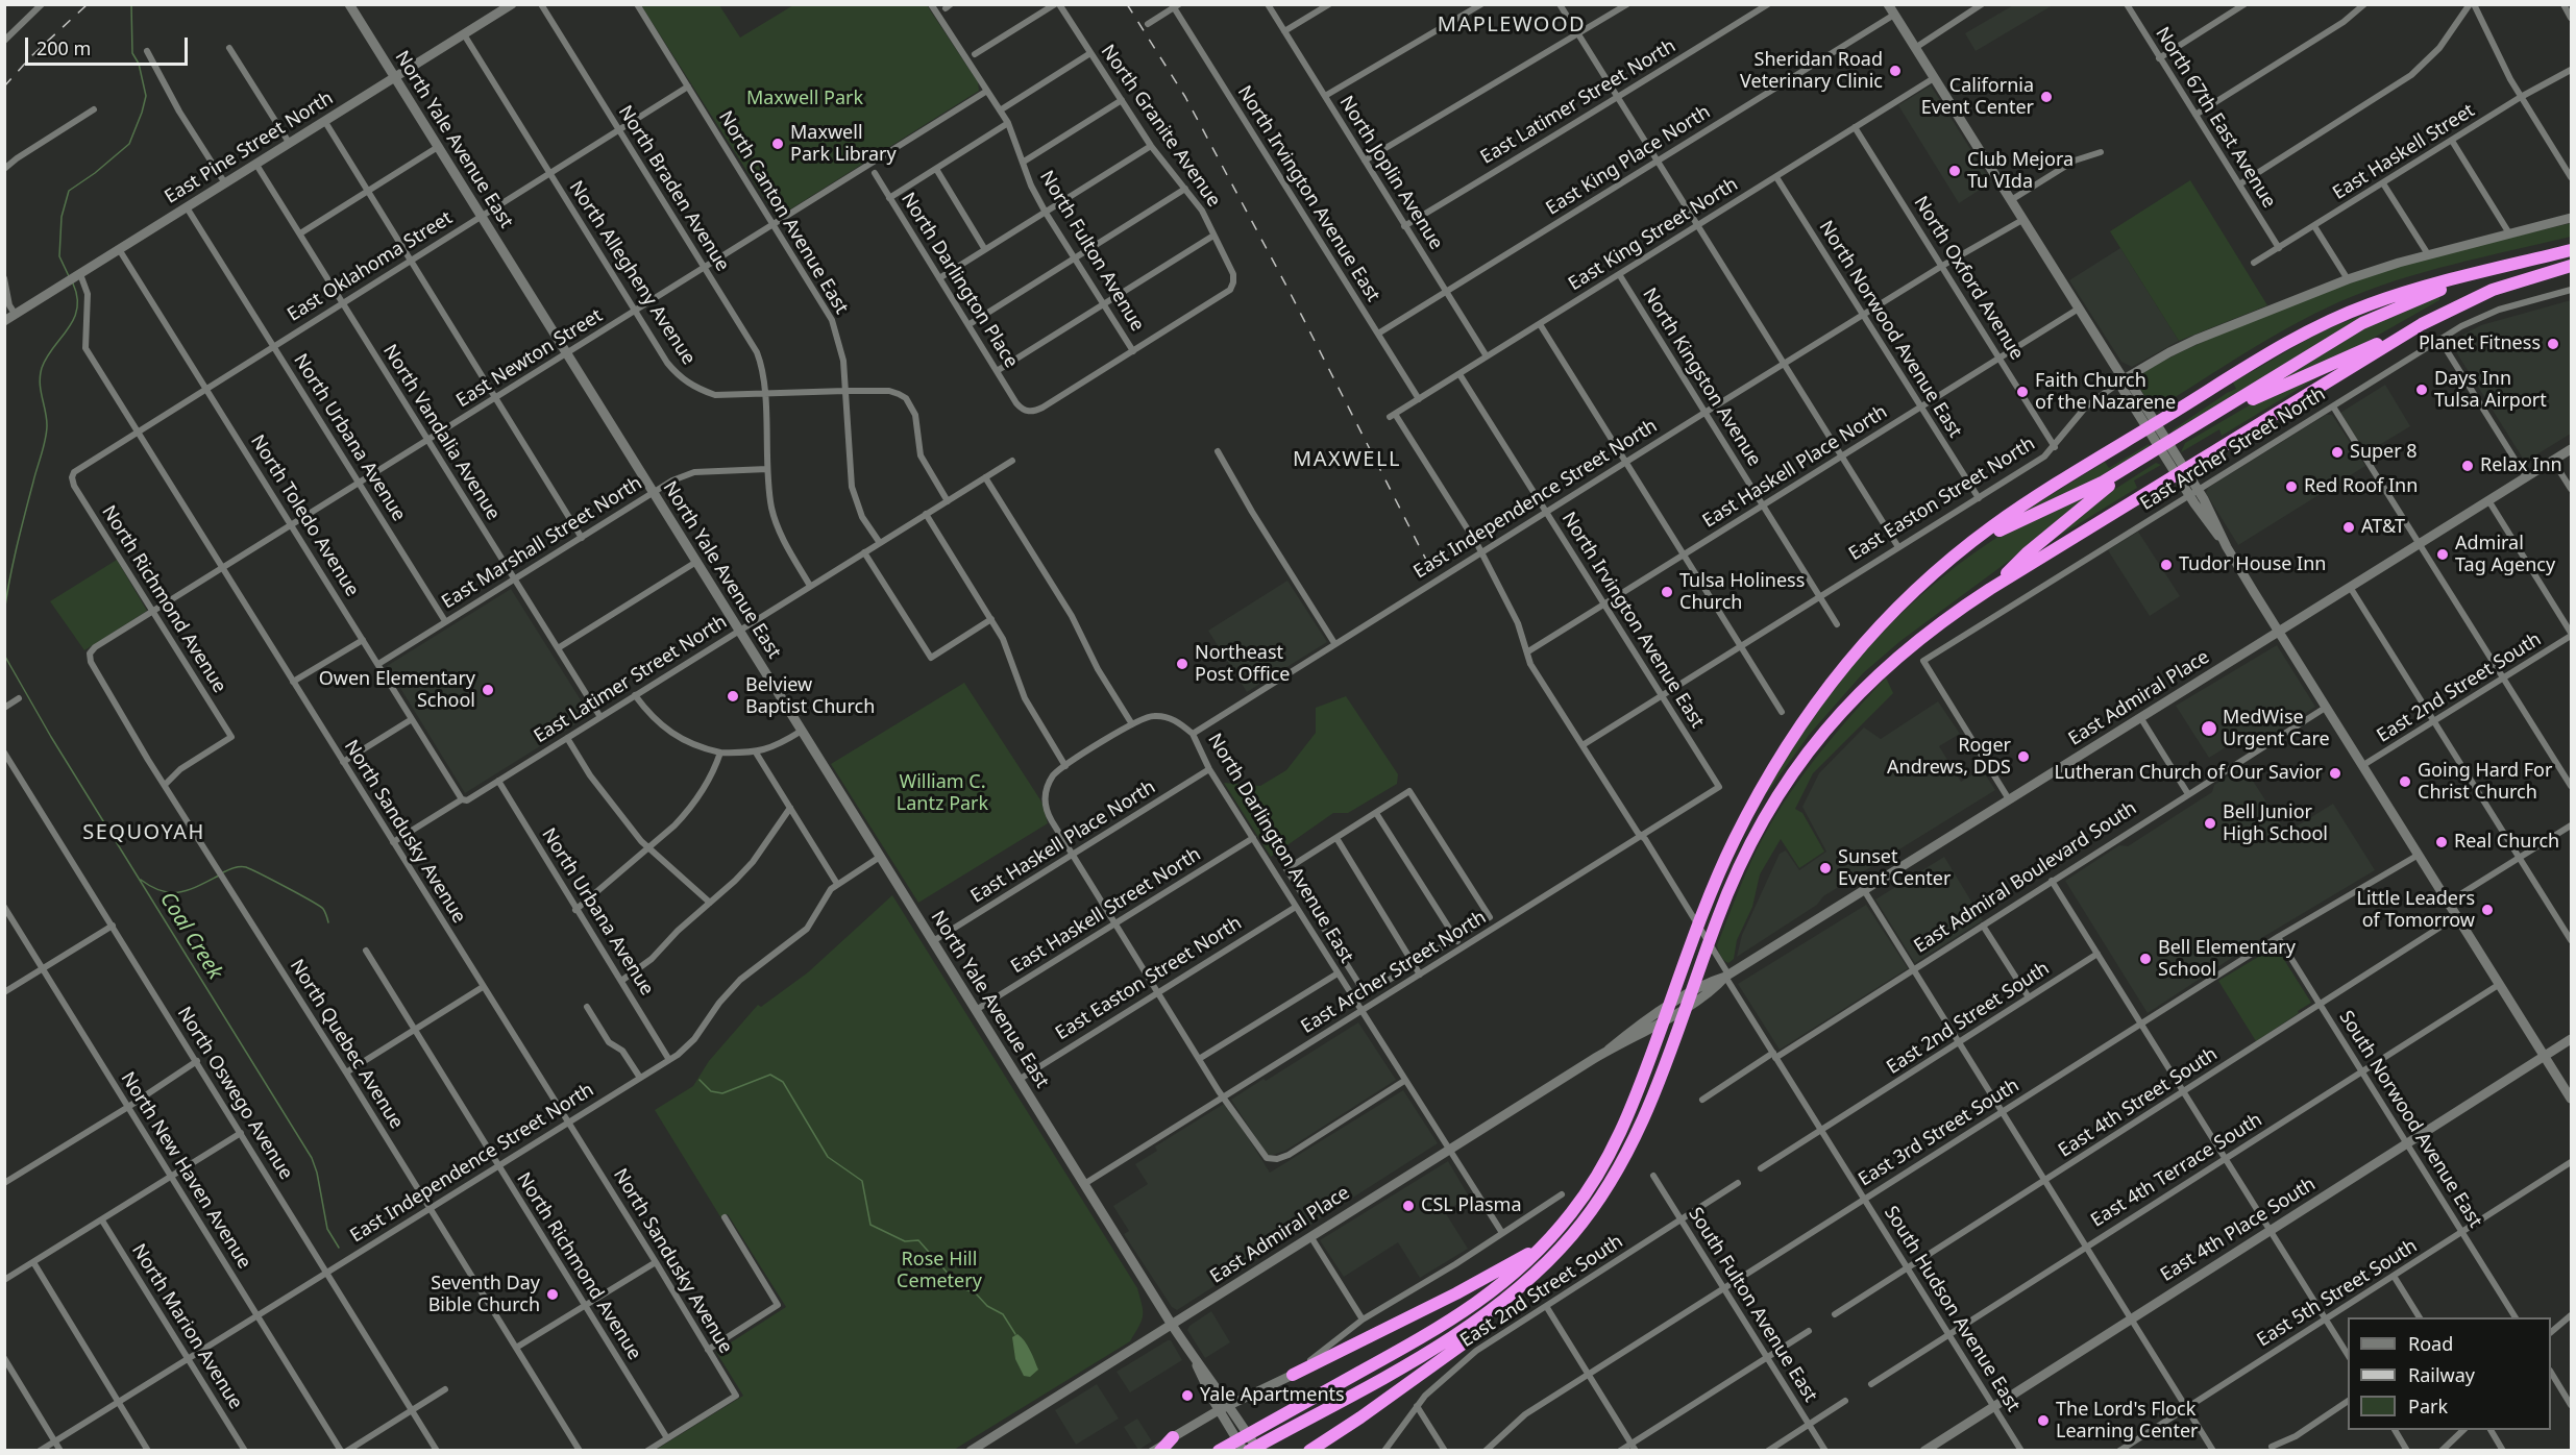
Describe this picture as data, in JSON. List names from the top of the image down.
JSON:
{
  "streets": {
    "main road": [
      "North Yale Avenue East",
      "East Pine Street North",
      "East Easton Street North",
      "East Admiral Place",
      "East 4th Place South"
    ],
    "street": [
      "East Latimer Street North",
      "North 67th East Avenue",
      "North Granite Avenue",
      "East Haskell Street",
      "East King Place North",
      "North Joplin Avenue",
      "North Braden Avenue",
      "North Irvington Avenue East",
      "North Canton Avenue East",
      "East King Street North",
      "North Fulton Avenue",
      "East Oklahoma Street",
      "North Allegheny Avenue",
      "North Oxford Avenue",
      "North Darlington Place",
      "North Norwood Avenue East",
      "East Newton Street",
      "North Kingston Avenue",
      "North Vandalia Avenue",
      "North Urbana Avenue",
      "East Archer Street North",
      "East Haskell Place North",
      "East Independence Street North",
      "North Toledo Avenue",
      "East Marshall Street North",
      "North Richmond Avenue",
      "East 2nd Street South",
      "North Sandusky Avenue",
      "North Darlington Avenue East",
      "East Admiral Boulevard South",
      "East Haskell Street North",
      "North Quebec Avenue",
      "North Oswego Avenue",
      "East 4th Street South",
      "South Norwood Avenue East",
      "East 3rd Street South",
      "North New Haven Avenue",
      "East 4th Terrace South",
      "East 5th Street South",
      "South Fulton Avenue East",
      "South Hudson Avenue East",
      "North Marion Avenue"
    ]
  },
  "crossings": [
    ["East Latimer Street North", "North Yale Avenue East"],
    ["East Latimer Street North", "North Joplin Avenue"],
    ["East Latimer Street North", "North Canton Avenue East"],
    ["East Latimer Street North", "North Vandalia Avenue"],
    ["East Latimer Street North", "North Urbana Avenue"],
    ["East Latimer Street North", "North Toledo Avenue"],
    ["East Latimer Street North", "North Sandusky Avenue"],
    ["North 67th East Avenue", "East Haskell Street"],
    ["North Granite Avenue", "North Fulton Avenue"],
    ["North Granite Avenue", "North Darlington Place"],
    ["North Yale Avenue East", "East Pine Street North"],
    ["North Yale Avenue East", "East Oklahoma Street"],
    ["North Yale Avenue East", "East Newton Street"],
    ["North Yale Avenue East", "East Archer Street North"],
    ["North Yale Avenue East", "East Haskell Place North"],
    ["North Yale Avenue East", "East Independence Street North"],
    ["North Yale Avenue East", "East Easton Street North"],
    ["North Yale Avenue East", "East Marshall Street North"],
    ["North Yale Avenue East", "East Admiral Place"],
    ["North Yale Avenue East", "East Haskell Street North"],
    ["East Pine Street North", "North Allegheny Avenue"],
    ["East Pine Street North", "North Vandalia Avenue"],
    ["East Pine Street North", "North Urbana Avenue"],
    ["East Pine Street North", "North Toledo Avenue"],
    ["East Pine Street North", "North Sandusky Avenue"],
    ["East King Place North", "North Joplin Avenue"],
    ["East King Place North", "North Irvington Avenue East"],
    ["North Joplin Avenue", "East King Street North"],
    ["North Braden Avenue", "East Oklahoma Street"],
    ["North Braden Avenue", "North Allegheny Avenue"],
    ["North Braden Avenue", "East Newton Street"],
    ["North Irvington Avenue East", "East King Street North"],
    ["North Irvington Avenue East", "East Archer Street North"],
    ["North Irvington Avenue East", "East Haskell Place North"],
    ["North Irvington Avenue East", "East Independence Street North"],
    ["North Irvington Avenue East", "East Easton Street North"],
    ["North Canton Avenue East", "East Oklahoma Street"],
    ["North Canton Avenue East", "North Allegheny Avenue"],
    ["North Canton Avenue East", "East Newton Street"],
    ["East King Street North", "North Oxford Avenue"],
    ["East King Street North", "North Norwood Avenue East"],
    ["East King Street North", "North Kingston Avenue"],
    ["East King Street North", "South Hudson Avenue East"],
    ["North Fulton Avenue", "North Darlington Place"],
    ["North Fulton Avenue", "East Newton Street"],
    ["East Oklahoma Street", "North Allegheny Avenue"],
    ["East Oklahoma Street", "North Vandalia Avenue"],
    ["East Oklahoma Street", "North Urbana Avenue"],
    ["East Oklahoma Street", "North Toledo Avenue"],
    ["East Oklahoma Street", "North Richmond Avenue"],
    ["East Oklahoma Street", "North Sandusky Avenue"],
    ["North Allegheny Avenue", "East Newton Street"],
    ["North Oxford Avenue", "East Haskell Place North"],
    ["North Oxford Avenue", "East Independence Street North"],
    ["North Oxford Avenue", "East Easton Street North"],
    ["North Norwood Avenue East", "East Haskell Place North"],
    ["North Norwood Avenue East", "East Independence Street North"],
    ["North Norwood Avenue East", "East Easton Street North"],
    ["East Newton Street", "North Vandalia Avenue"],
    ["East Newton Street", "North Urbana Avenue"],
    ["East Newton Street", "North Toledo Avenue"],
    ["East Newton Street", "North Richmond Avenue"],
    ["East Newton Street", "North Sandusky Avenue"],
    ["East Newton Street", "North Quebec Avenue"],
    ["North Kingston Avenue", "East Haskell Place North"],
    ["North Kingston Avenue", "East Independence Street North"],
    ["North Kingston Avenue", "East Easton Street North"],
    ["North Vandalia Avenue", "East Marshall Street North"],
    ["North Urbana Avenue", "East Independence Street North"],
    ["North Urbana Avenue", "East Marshall Street North"],
    ["East Archer Street North", "East Admiral Place"],
    ["East Archer Street North", "North Darlington Avenue East"],
    ["East Archer Street North", "South Hudson Avenue East"],
    ["East Haskell Place North", "North Darlington Avenue East"],
    ["East Haskell Place North", "South Hudson Avenue East"],
    ["East Independence Street North", "North Richmond Avenue"],
    ["East Independence Street North", "North Sandusky Avenue"],
    ["East Independence Street North", "North Darlington Avenue East"],
    ["East Independence Street North", "North Quebec Avenue"],
    ["East Independence Street North", "North Oswego Avenue"],
    ["East Independence Street North", "North New Haven Avenue"],
    ["East Independence Street North", "South Hudson Avenue East"],
    ["East Independence Street North", "North Marion Avenue"],
    ["East Easton Street North", "North Darlington Avenue East"],
    ["East Easton Street North", "South Hudson Avenue East"],
    ["North Toledo Avenue", "East Marshall Street North"],
    ["North Richmond Avenue", "North Sandusky Avenue"],
    ["North Richmond Avenue", "North Quebec Avenue"],
    ["East 2nd Street South", "South Fulton Avenue East"],
    ["East 2nd Street South", "South Hudson Avenue East"],
    ["East Admiral Place", "North Darlington Avenue East"],
    ["East Admiral Place", "South Hudson Avenue East"],
    ["North Darlington Avenue East", "East Haskell Street North"],
    ["East Admiral Boulevard South", "South Hudson Avenue East"],
    ["East 4th Street South", "South Norwood Avenue East"],
    ["East 4th Street South", "South Hudson Avenue East"],
    ["South Norwood Avenue East", "East 3rd Street South"],
    ["South Norwood Avenue East", "East 4th Terrace South"],
    ["South Norwood Avenue East", "East 4th Place South"],
    ["South Norwood Avenue East", "East 5th Street South"],
    ["East 3rd Street South", "South Fulton Avenue East"],
    ["East 3rd Street South", "South Hudson Avenue East"],
    ["East 4th Terrace South", "South Hudson Avenue East"],
    ["East 4th Place South", "South Hudson Avenue East"]
  ],
  "districts": ["MAPLEWOOD", "MAXWELL", "SEQUOYAH"],
  "water": ["Coal Creek"],
  "parks": ["Maxwell Park", "William C. Lantz Park", "Rose Hill Cemetery"],
  "places": [
    "Sheridan Road Veterinary Clinic",
    "California Event Center",
    "Maxwell Park Library",
    "Club Mejora Tu VIda",
    "Planet Fitness",
    "Days Inn Tulsa Airport",
    "Faith Church of the Nazarene",
    "Super 8",
    "Relax Inn",
    "Red Roof Inn",
    "AT&T",
    "Admiral Tag Agency",
    "Tudor House Inn",
    "Tulsa Holiness Church",
    "Northeast Post Office",
    "Owen Elementary School",
    "Belview Baptist Church",
    "MedWise Urgent Care",
    "Roger Andrews, DDS",
    "Lutheran Church of Our Savior",
    "Going Hard For Christ Church",
    "Bell Junior High School",
    "Real Church",
    "Sunset Event Center",
    "Little Leaders of Tomorrow",
    "Bell Elementary School",
    "CSL Plasma",
    "Seventh Day Bible Church",
    "Yale Apartments",
    "The Lord's Flock Learning Center"
  ],
  "legend": ["Road", "Railway", "Park"],
  "scale_bar": "200 m"
}
